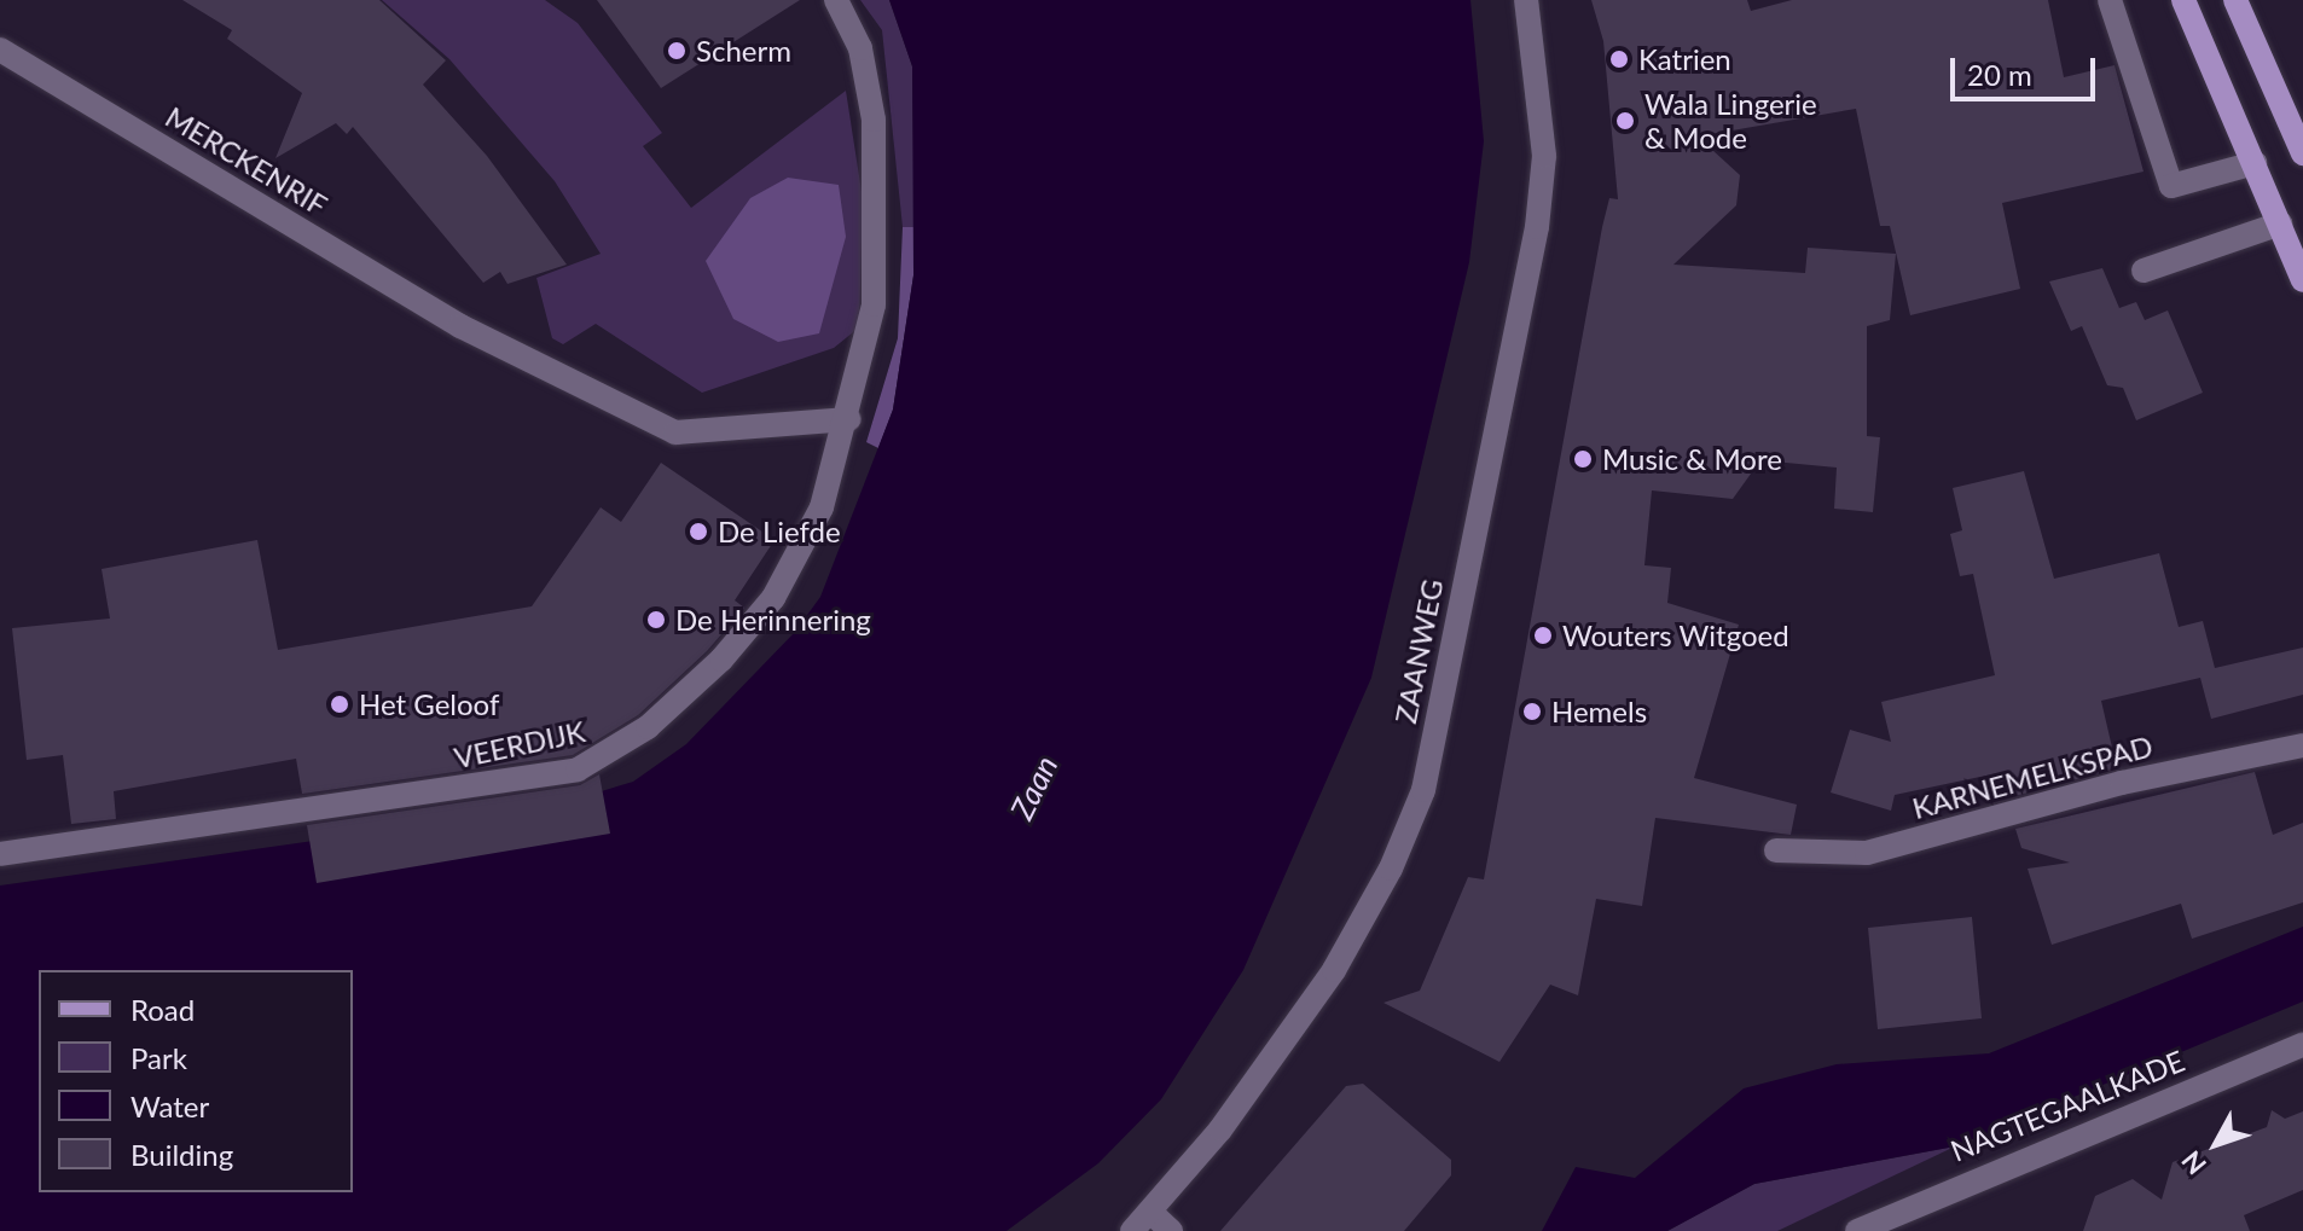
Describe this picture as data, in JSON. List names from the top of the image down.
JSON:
{
  "streets": {
    "street": [
      "MERCKENRIF",
      "ZAANWEG",
      "VEERDIJK",
      "KARNEMELKSPAD",
      "NAGTEGAALKADE"
    ]
  },
  "crossings": [
    ["MERCKENRIF", "VEERDIJK"]
  ],
  "water": ["Zaan"],
  "places": [
    "Scherm",
    "Katrien",
    "Wala Lingerie & Mode",
    "Music & More",
    "De Liefde",
    "De Herinnering",
    "Wouters Witgoed",
    "Het Geloof",
    "Hemels"
  ],
  "legend": [
    "Road",
    "Park",
    "Water",
    "Building"
  ],
  "scale_bar": "20 m",
  "north": "bottom left"
}
